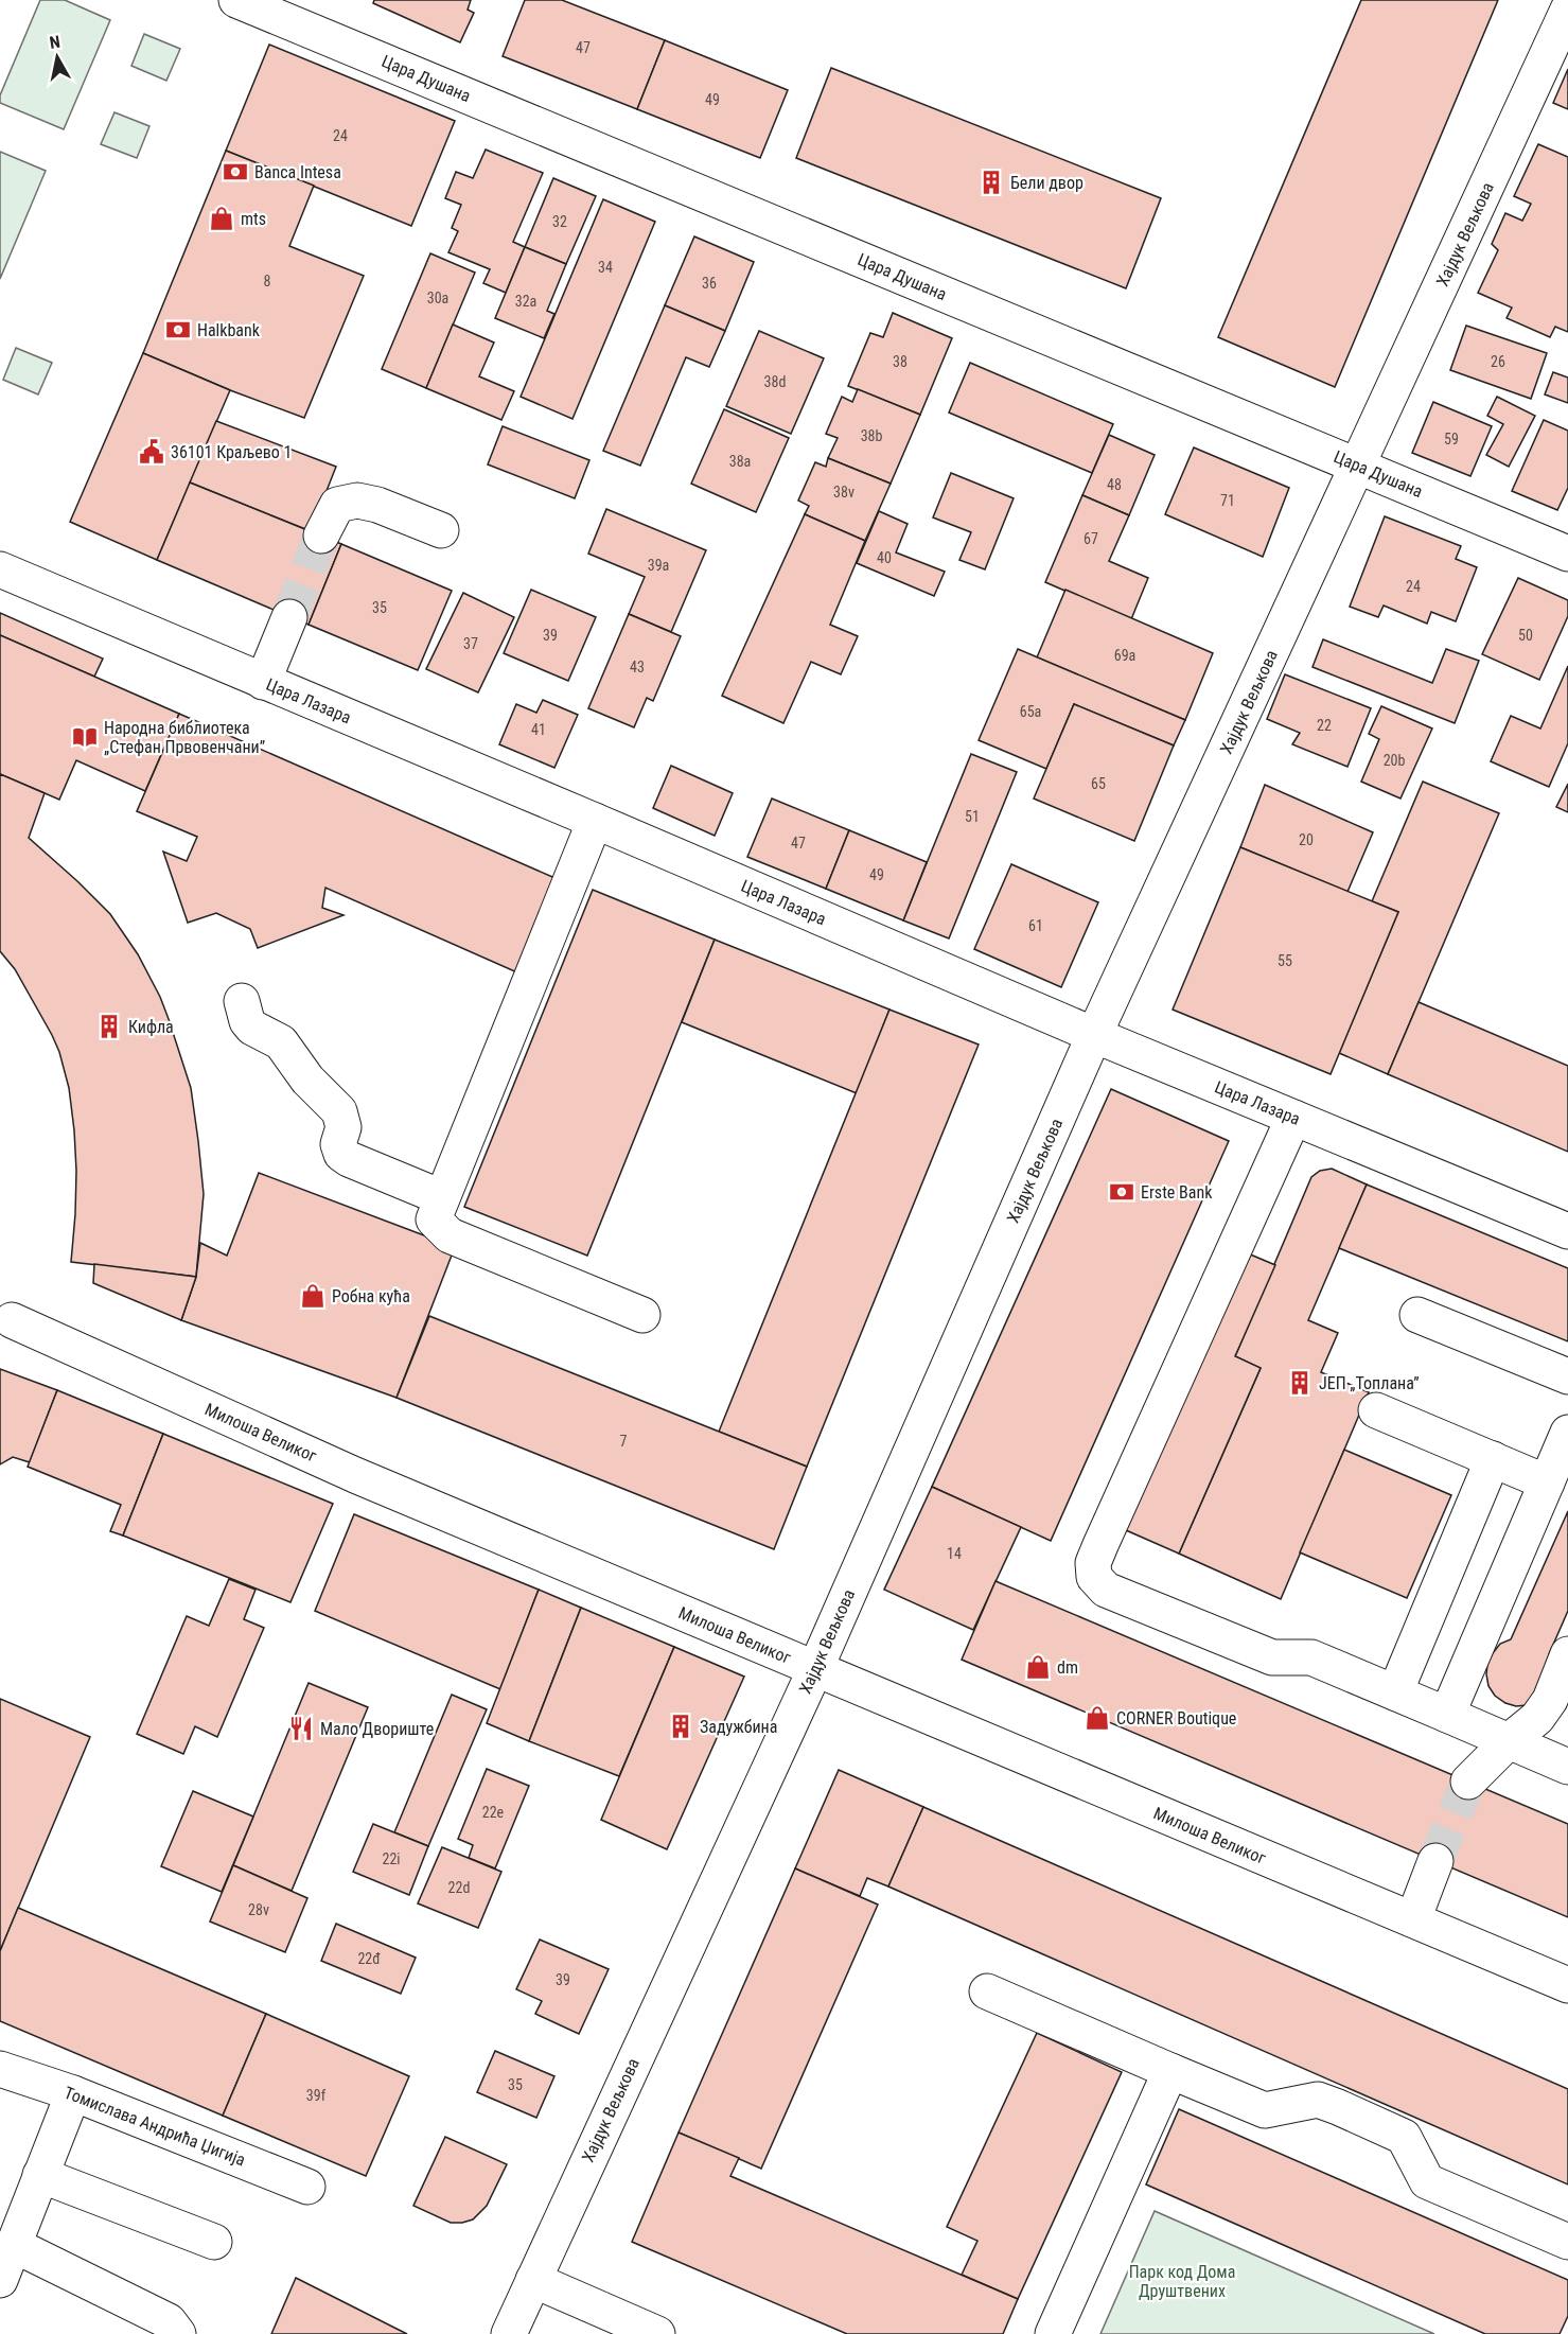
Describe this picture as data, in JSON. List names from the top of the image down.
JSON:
{
  "streets": {
    "street": [
      "Цара Душана",
      "Хајдук Вељкова",
      "Цара Лазара",
      "Милоша Великог",
      "Томислава Андрића Џигија"
    ]
  },
  "crossings": [
    ["Цара Душана", "Хајдук Вељкова"],
    ["Хајдук Вељкова", "Цара Лазара"],
    ["Хајдук Вељкова", "Милоша Великог"]
  ],
  "parks": ["Парк код Дома Друштвених"],
  "places": {
    "bank": ["Banca Intesa", "Halkbank", "Erste Bank"],
    "building": [
      "Бели двор",
      "Кифла",
      "ЈЕП „Топлана”",
      "Задужбина"
    ],
    "shop": [
      "mts",
      "Робна кућа",
      "dm",
      "CORNER Boutique"
    ],
    "public building": ["36101 Краљево 1"],
    "library": ["Народна библиотека „Стефан Првовенчани”"],
    "restaurant": ["Мало Двориште"]
  },
  "house_numbers": [
    "47",
    "49",
    "24",
    "32",
    "34",
    "8",
    "36",
    "30a",
    "32a",
    "38",
    "26",
    "38d",
    "38b",
    "59",
    "38a",
    "48",
    "38v",
    "71",
    "67",
    "40",
    "39a",
    "24",
    "35",
    "39",
    "50",
    "37",
    "69a",
    "43",
    "65a",
    "22",
    "41",
    "20b",
    "65",
    "51",
    "20",
    "47",
    "49",
    "61",
    "55",
    "7",
    "14",
    "22e",
    "22i",
    "22d",
    "28v",
    "22đ",
    "39",
    "35",
    "39f"
  ],
  "north": "top"
}
